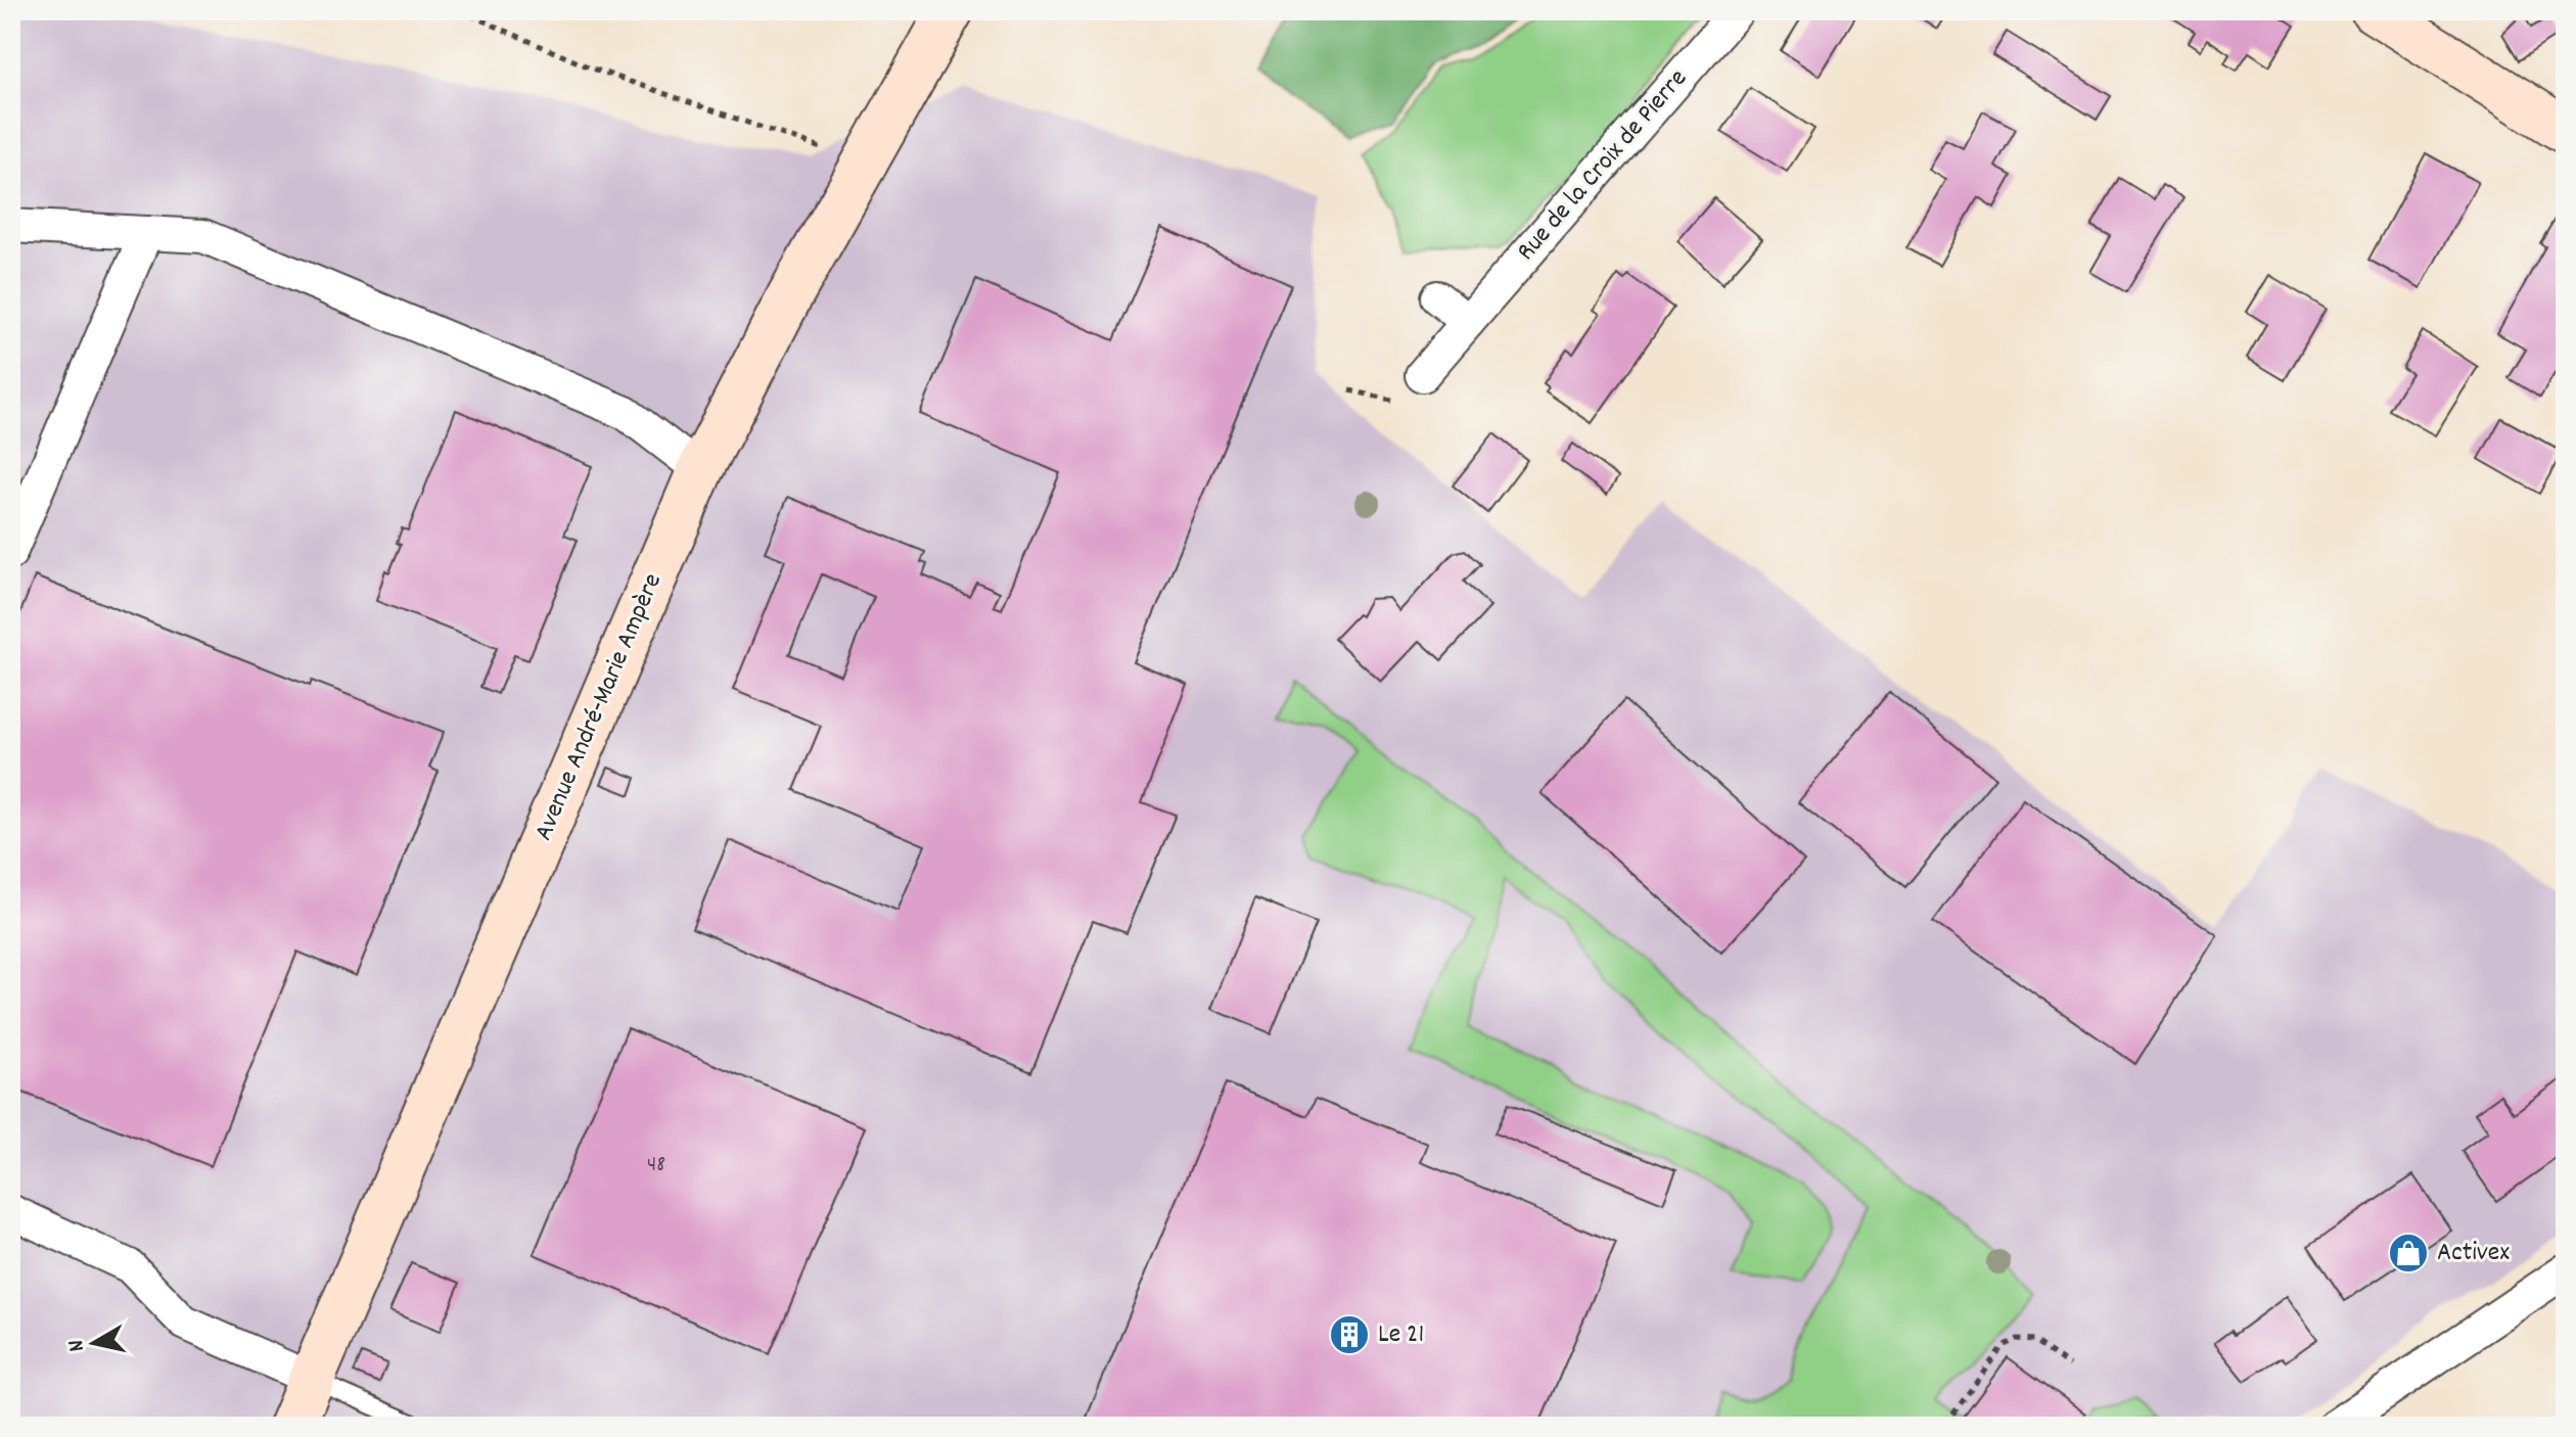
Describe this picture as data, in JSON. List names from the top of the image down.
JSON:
{
  "streets": {
    "street": ["Rue de la Croix de Pierre", "Avenue André-Marie Ampère"]
  },
  "places": {
    "shop": ["Activex"],
    "building": ["Le 21"]
  },
  "house_numbers": ["48"],
  "north": "left"
}
